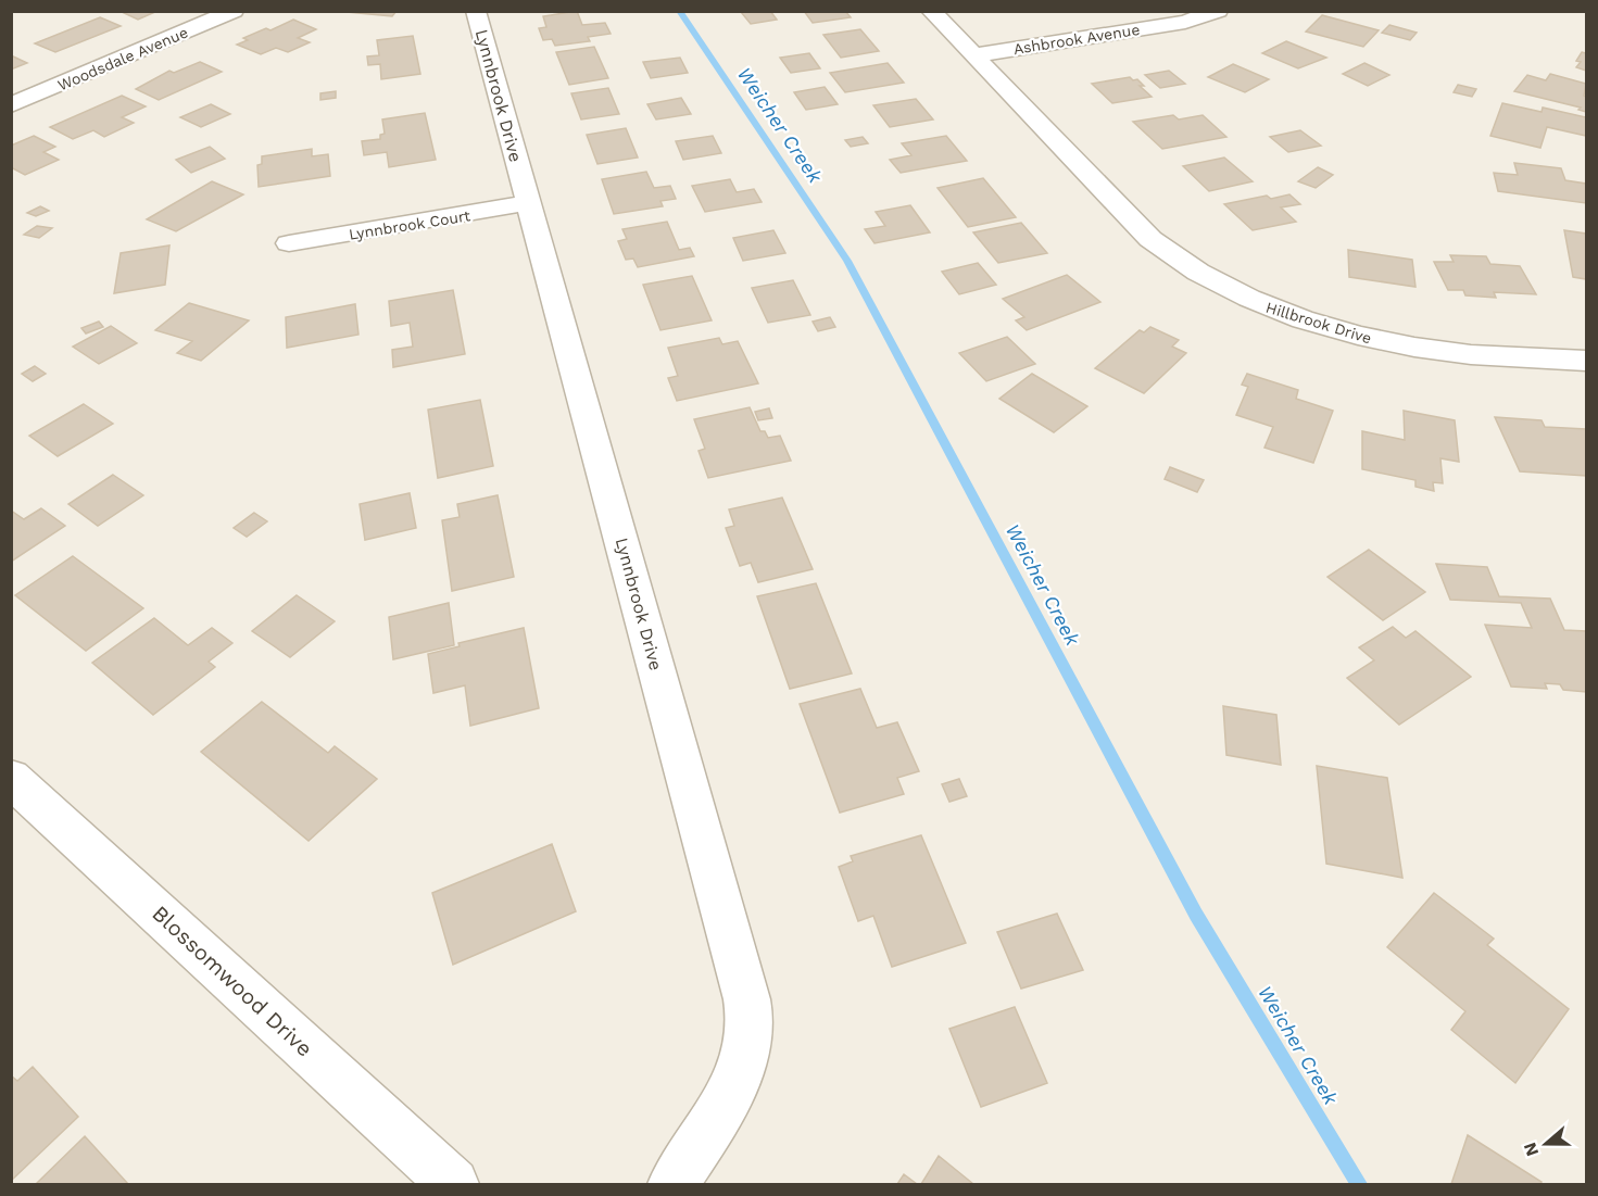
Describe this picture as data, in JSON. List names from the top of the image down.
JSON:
{
  "streets": {
    "street": [
      "Ashbrook Avenue",
      "Woodsdale Avenue",
      "Lynnbrook Drive",
      "Lynnbrook Court",
      "Hillbrook Drive",
      "Blossomwood Drive"
    ]
  },
  "crossings": [
    ["Ashbrook Avenue", "Hillbrook Drive"],
    ["Lynnbrook Drive", "Lynnbrook Court"]
  ],
  "water": ["Weicher Creek"],
  "north": "left"
}
